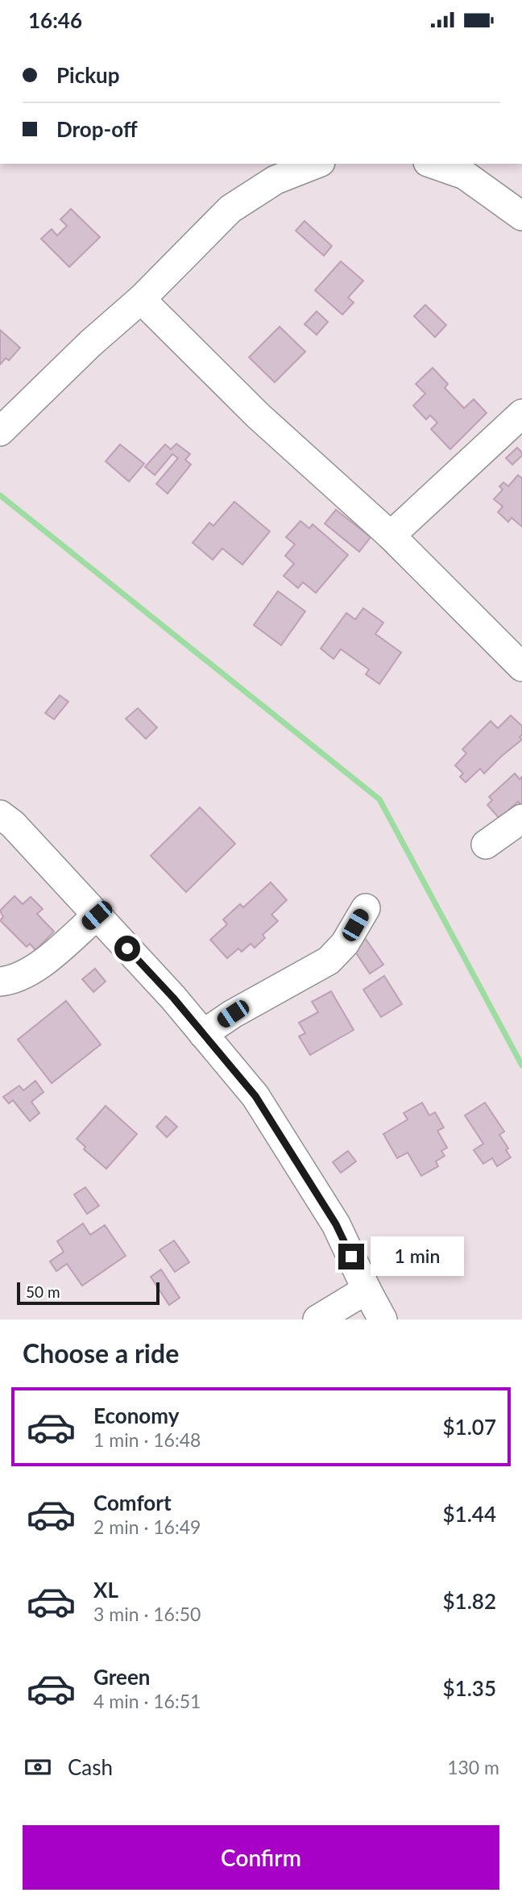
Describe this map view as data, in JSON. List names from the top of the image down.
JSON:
{
  "scale_bar": "50 m",
  "page": {
    "status": "16:46",
    "banner": ["Pickup", "Drop-off"],
    "bubble": "1 min",
    "scale": "50 m",
    "heading": "Choose a ride",
    "list": [
      {
        "name": "Economy",
        "note": "1 min · 16:48",
        "value": "$1.07"
      },
      {
        "name": "Comfort",
        "note": "2 min · 16:49",
        "value": "$1.44"
      },
      {
        "name": "XL",
        "note": "3 min · 16:50",
        "value": "$1.82"
      },
      {
        "name": "Green",
        "note": "4 min · 16:51",
        "value": "$1.35"
      }
    ],
    "pay": ["Cash", "130 m"],
    "buttons": "Confirm"
  }
}
